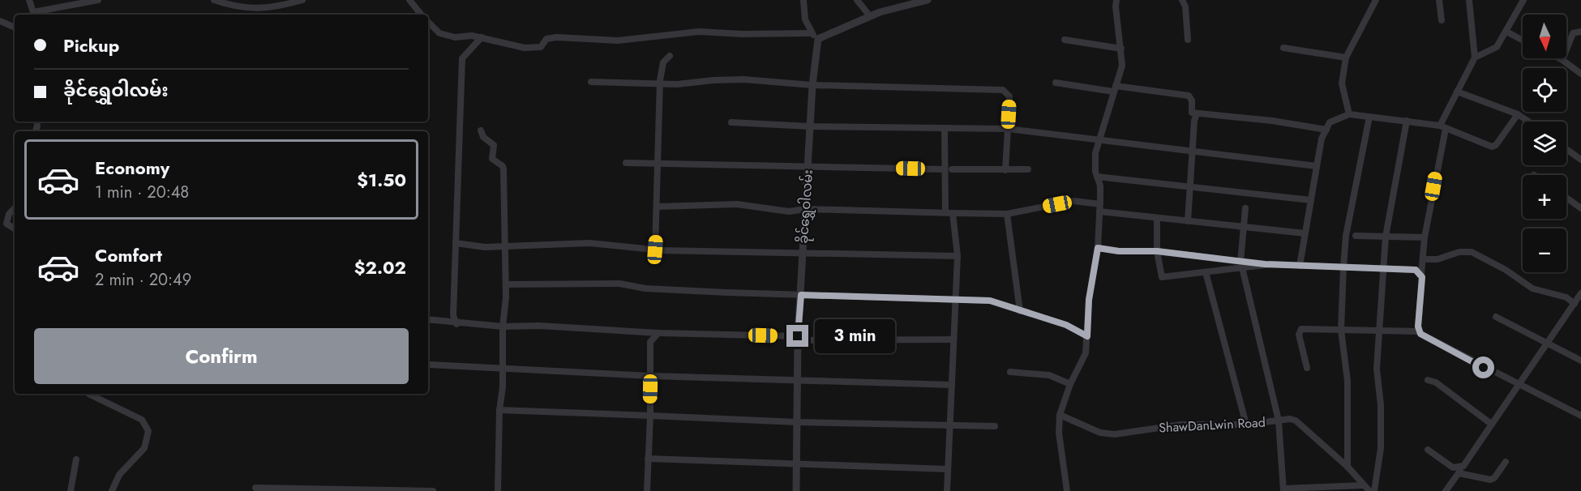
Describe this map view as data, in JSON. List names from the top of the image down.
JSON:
{
  "streets": {
    "street": ["ခိုင်ရွှေဝါလမ်း", "ShawDanLwin Road"]
  },
  "north": "bottom",
  "page": {
    "map_buttons": ["+", "−"],
    "banner": ["Pickup", "ခိုင်ရွှေဝါလမ်း"],
    "list": [
      {
        "name": "Economy",
        "note": "1 min · 20:48",
        "value": "$1.50"
      },
      {
        "name": "Comfort",
        "note": "2 min · 20:49",
        "value": "$2.02"
      }
    ],
    "buttons": "Confirm",
    "bubble": "3 min"
  }
}
